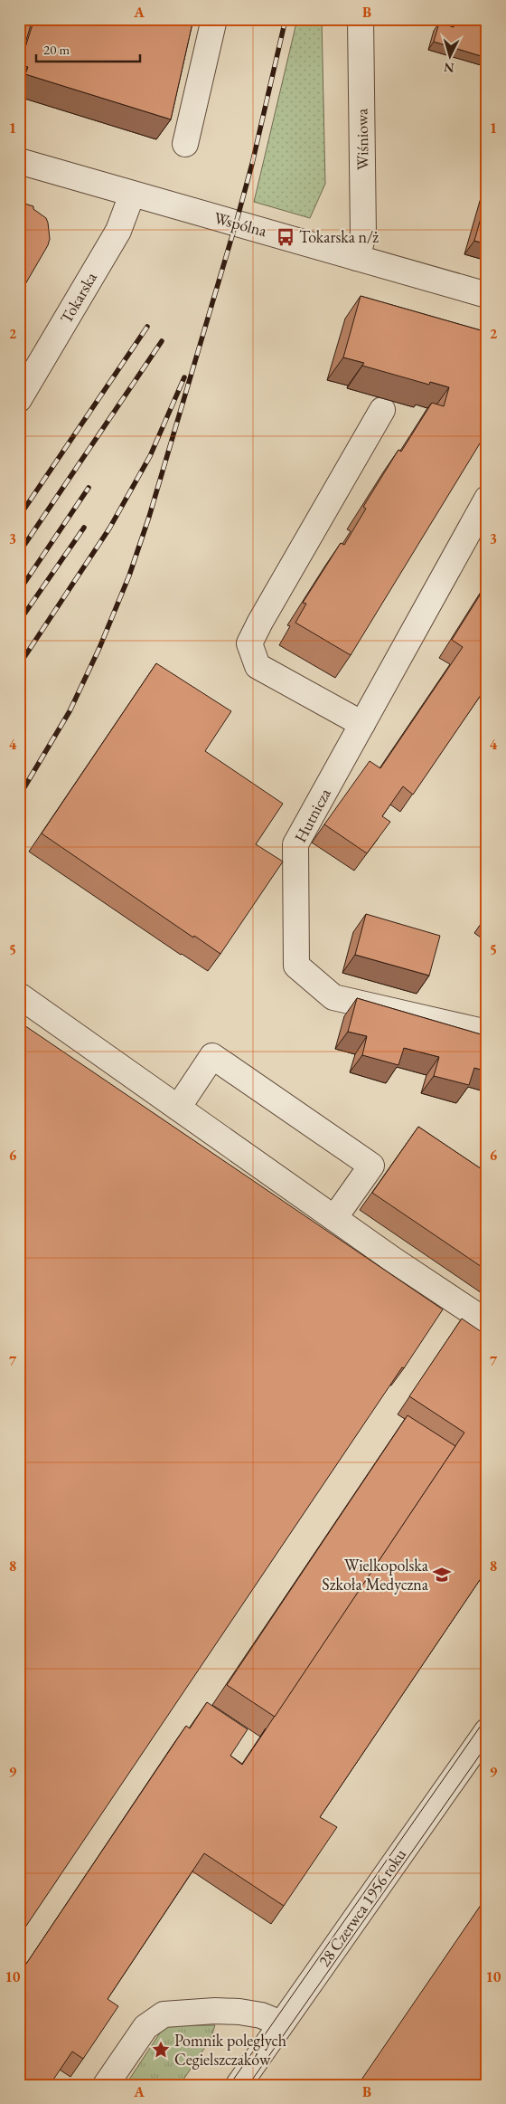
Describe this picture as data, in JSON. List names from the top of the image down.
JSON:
{
  "streets": {
    "street": [
      "Wiśniowa",
      "Wspólna",
      "Tokarska",
      "Hutnicza",
      "28 Czerwca 1956 roku"
    ]
  },
  "crossings": [
    ["Wiśniowa", "Wspólna"],
    ["Wspólna", "Tokarska"]
  ],
  "places": {
    "bus stop": ["Tokarska n/ż"],
    "school or university": ["Wielkopolska Szkoła Medyczna"],
    "place": ["Pomnik poległych Cegielszczaków"]
  },
  "scale_bar": "20 m",
  "north": "bottom",
  "grid": {
    "columns": ["A", "B"],
    "rows": [
      "1",
      "2",
      "3",
      "4",
      "5",
      "6",
      "7",
      "8",
      "9",
      "10"
    ]
  }
}
